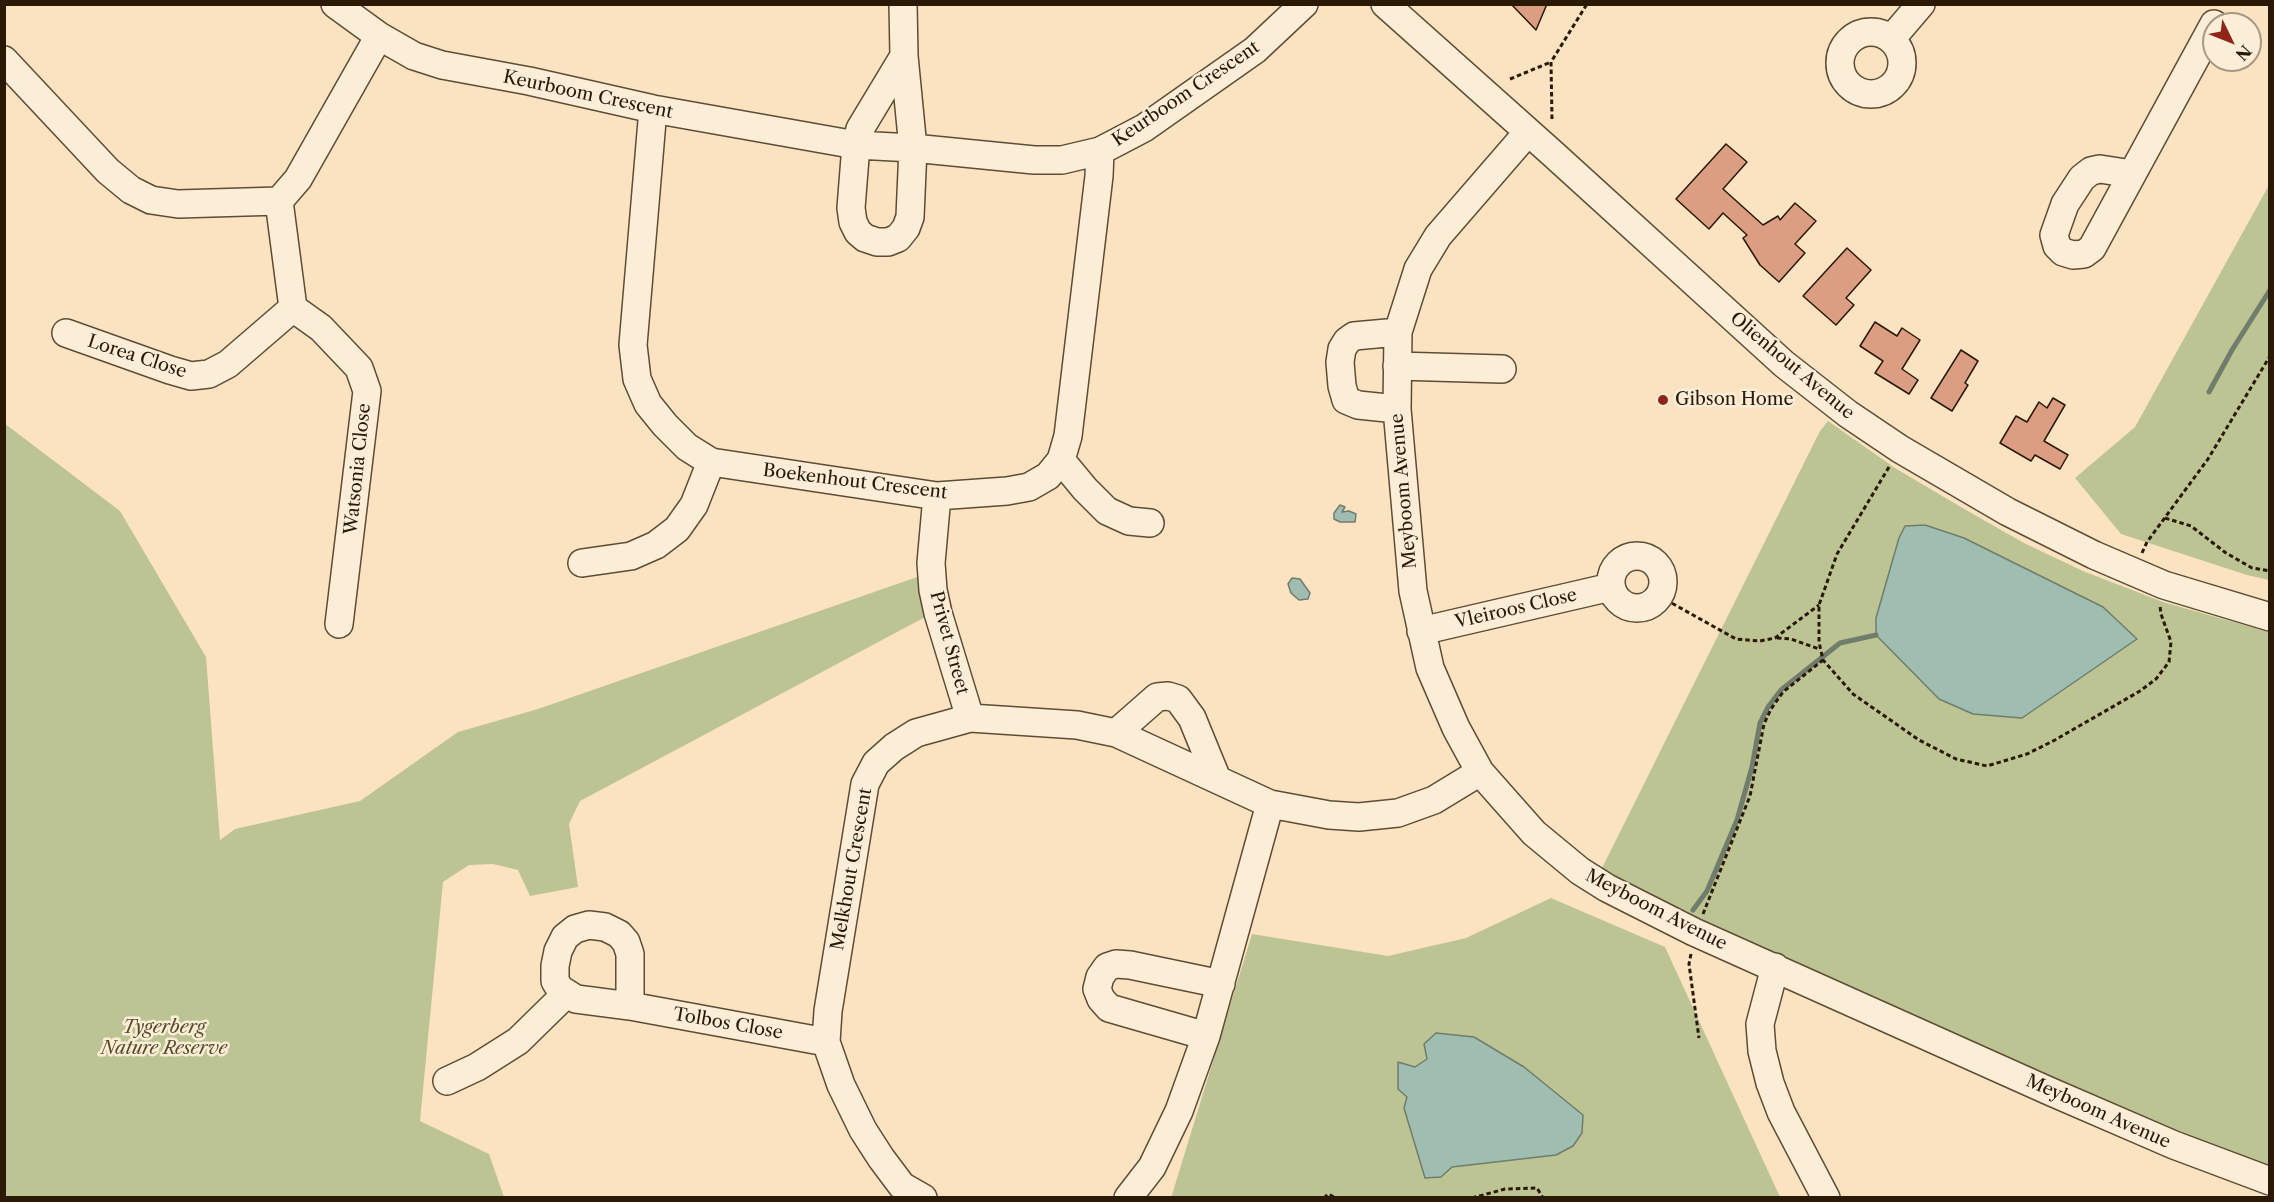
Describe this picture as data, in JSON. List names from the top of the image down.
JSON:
{
  "streets": {
    "street": [
      "Keurboom Crescent",
      "Lorea Close",
      "Olienhout Avenue",
      "Watsonia Close",
      "Boekenhout Crescent",
      "Meyboom Avenue",
      "Vleiroos Close",
      "Privet Street",
      "Melkhout Crescent",
      "Tolbos Close"
    ]
  },
  "crossings": [
    ["Keurboom Crescent", "Boekenhout Crescent"],
    ["Lorea Close", "Watsonia Close"],
    ["Olienhout Avenue", "Meyboom Avenue"],
    ["Boekenhout Crescent", "Privet Street"],
    ["Meyboom Avenue", "Vleiroos Close"],
    ["Meyboom Avenue", "Melkhout Crescent"],
    ["Privet Street", "Melkhout Crescent"],
    ["Melkhout Crescent", "Tolbos Close"]
  ],
  "parks": ["Tygerberg Nature Reserve"],
  "places": ["Gibson Home"],
  "north": "bottom right"
}
